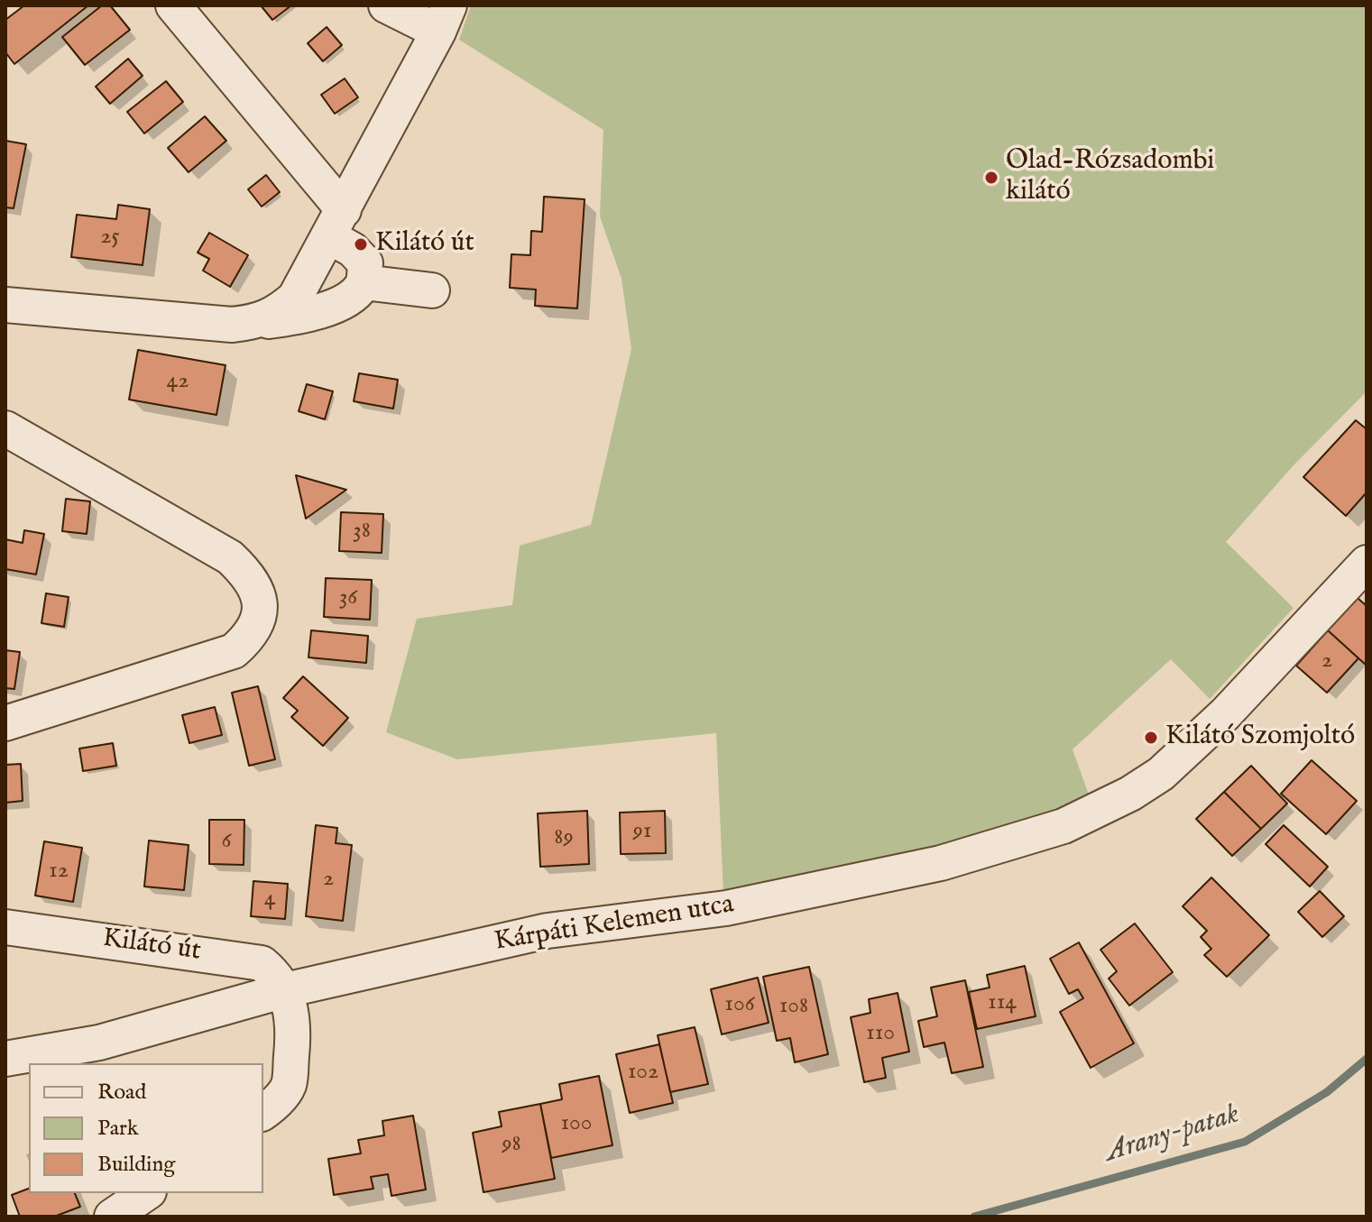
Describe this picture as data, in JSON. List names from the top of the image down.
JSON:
{
  "streets": {
    "street": ["Kárpáti Kelemen utca", "Kilátó út"]
  },
  "crossings": [
    ["Kárpáti Kelemen utca", "Kilátó út"]
  ],
  "water": ["Arany-patak"],
  "places": ["Olad-Rózsadombi kilátó", "Kilátó út", "Kilátó Szomjoltó"],
  "house_numbers": [
    "25",
    "42",
    "38",
    "36",
    "2",
    "91",
    "89",
    "6",
    "12",
    "2",
    "4",
    "114",
    "106",
    "108",
    "110",
    "102",
    "100",
    "98"
  ],
  "legend": ["Road", "Park", "Building"]
}
